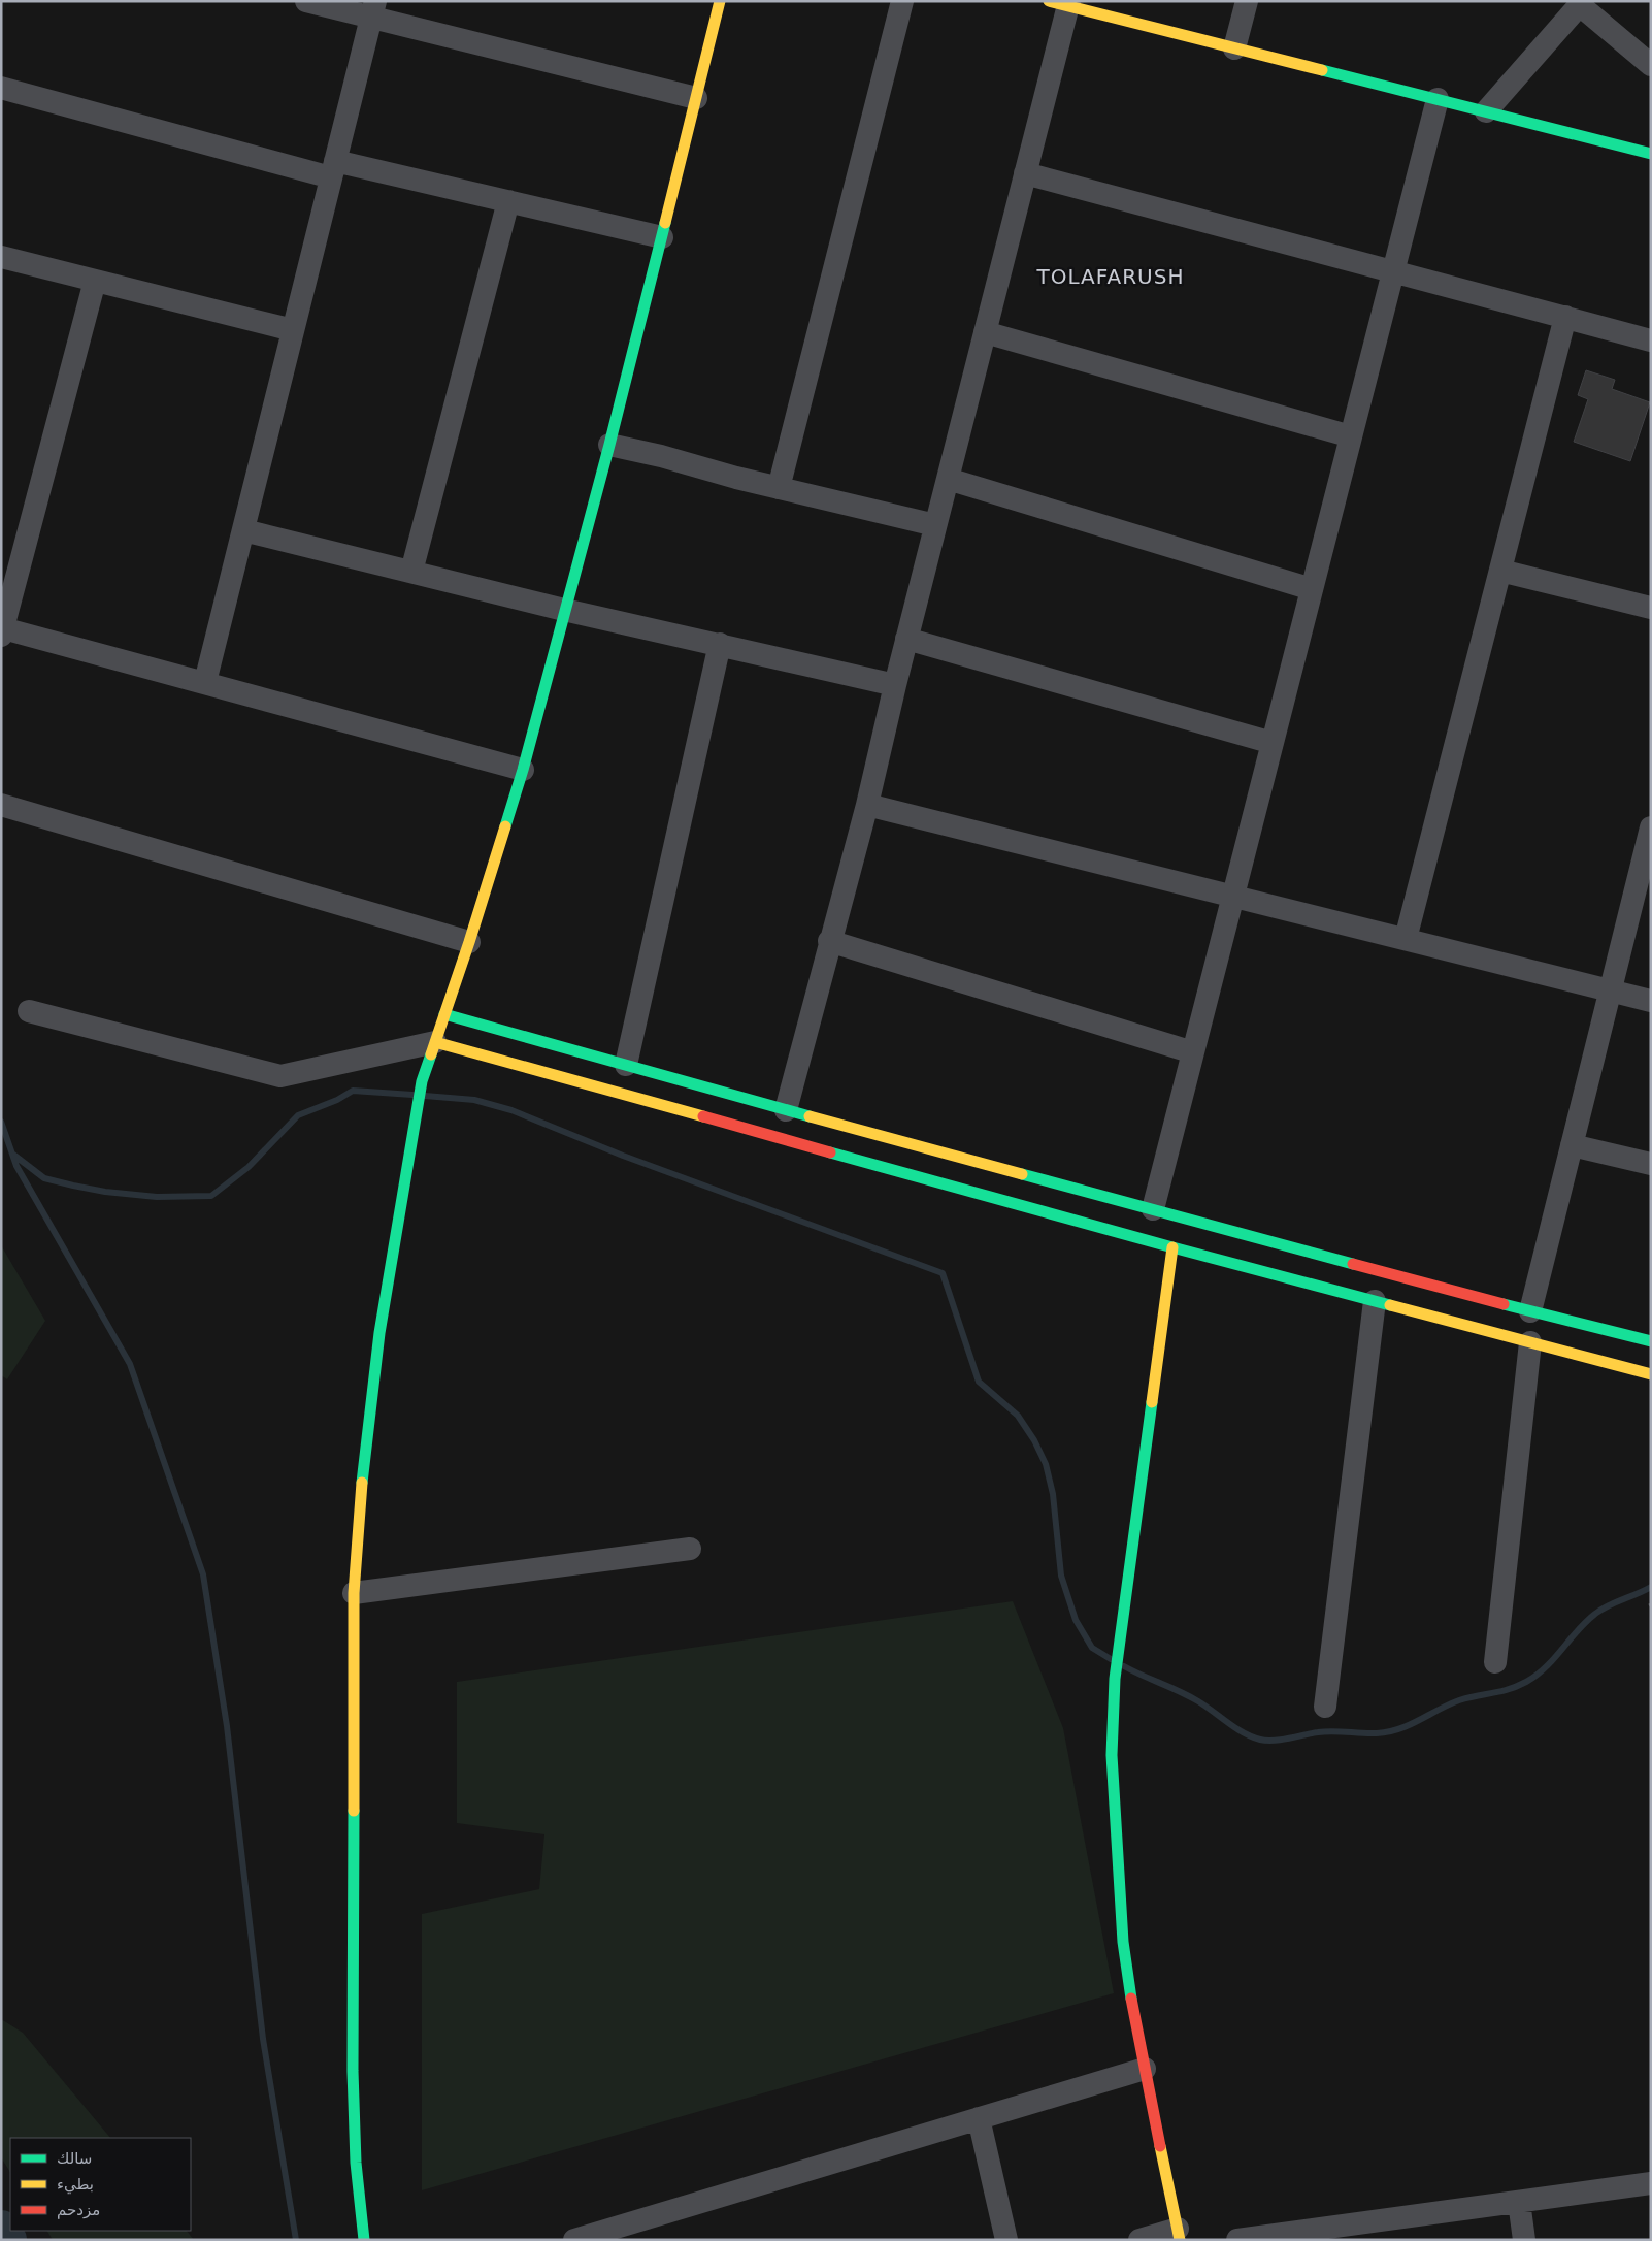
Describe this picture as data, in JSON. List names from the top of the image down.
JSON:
{
  "districts": ["TOLAFARUSH"],
  "legend": ["سالك", "بطيء", "مزدحم"]
}
